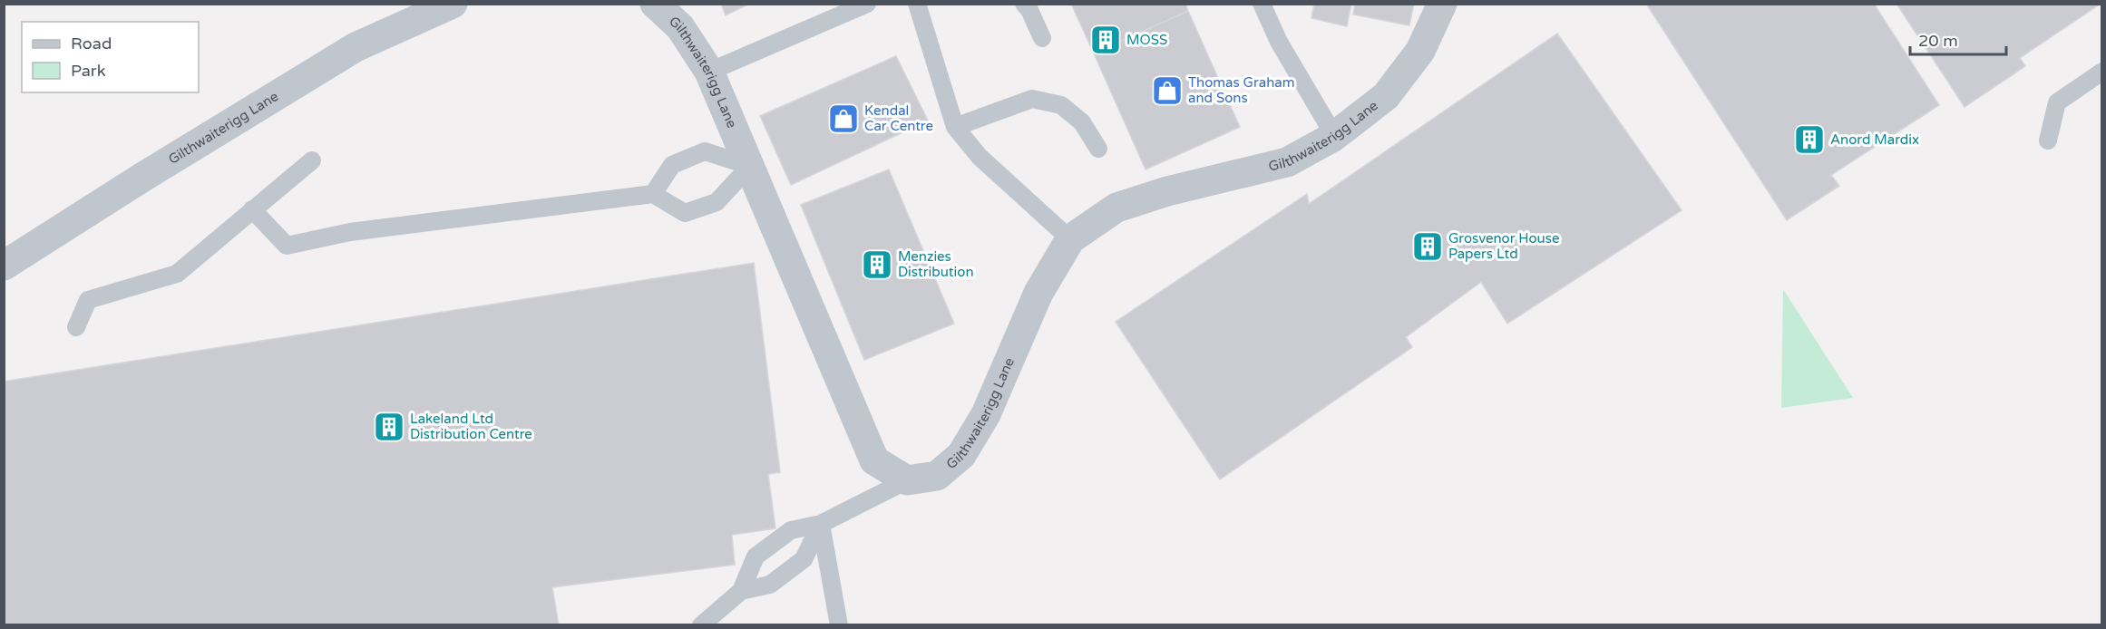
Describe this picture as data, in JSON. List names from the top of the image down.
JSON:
{
  "streets": {
    "street": ["Gilthwaiterigg Lane"]
  },
  "places": {
    "building": [
      "MOSS",
      "Anord Mardix",
      "Grosvenor House Papers Ltd",
      "Menzies Distribution",
      "Lakeland Ltd Distribution Centre"
    ],
    "shop": ["Thomas Graham and Sons", "Kendal Car Centre"]
  },
  "legend": ["Road", "Park"],
  "scale_bar": "20 m"
}
